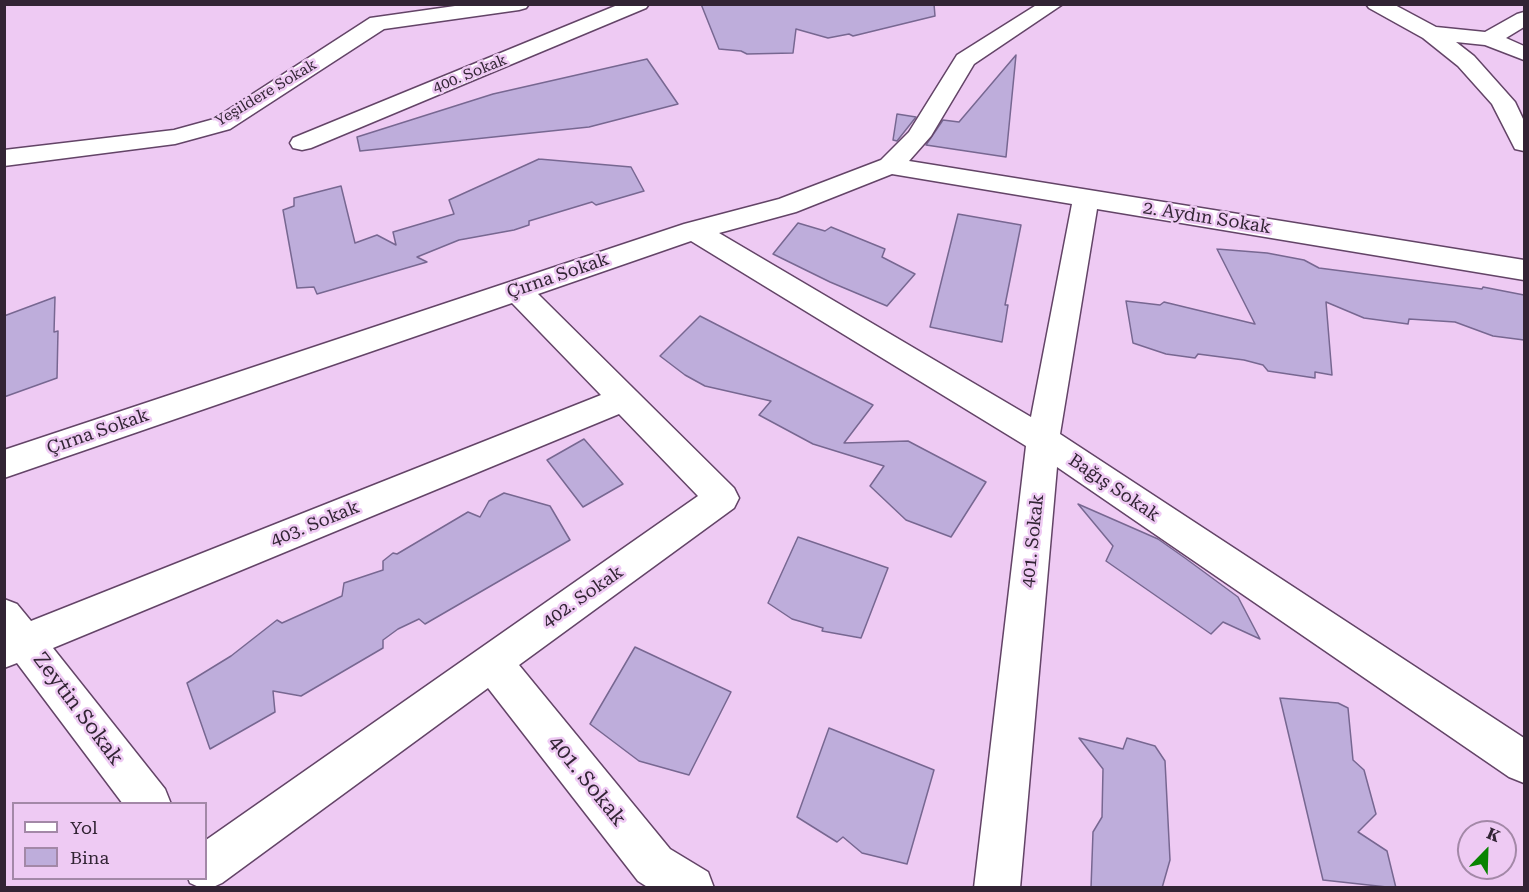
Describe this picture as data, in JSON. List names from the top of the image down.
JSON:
{
  "streets": {
    "street": [
      "400. Sokak",
      "Yeşildere Sokak",
      "2. Aydın Sokak",
      "Çırna Sokak",
      "Bağış Sokak",
      "403. Sokak",
      "401. Sokak",
      "402. Sokak",
      "Zeytin Sokak"
    ]
  },
  "crossings": [
    ["2. Aydın Sokak", "Çırna Sokak"],
    ["2. Aydın Sokak", "401. Sokak"],
    ["Çırna Sokak", "Bağış Sokak"],
    ["Çırna Sokak", "402. Sokak"],
    ["Bağış Sokak", "401. Sokak"],
    ["403. Sokak", "402. Sokak"],
    ["403. Sokak", "Zeytin Sokak"],
    ["401. Sokak", "402. Sokak"]
  ],
  "legend": ["Yol", "Bina"],
  "north": "top right"
}
